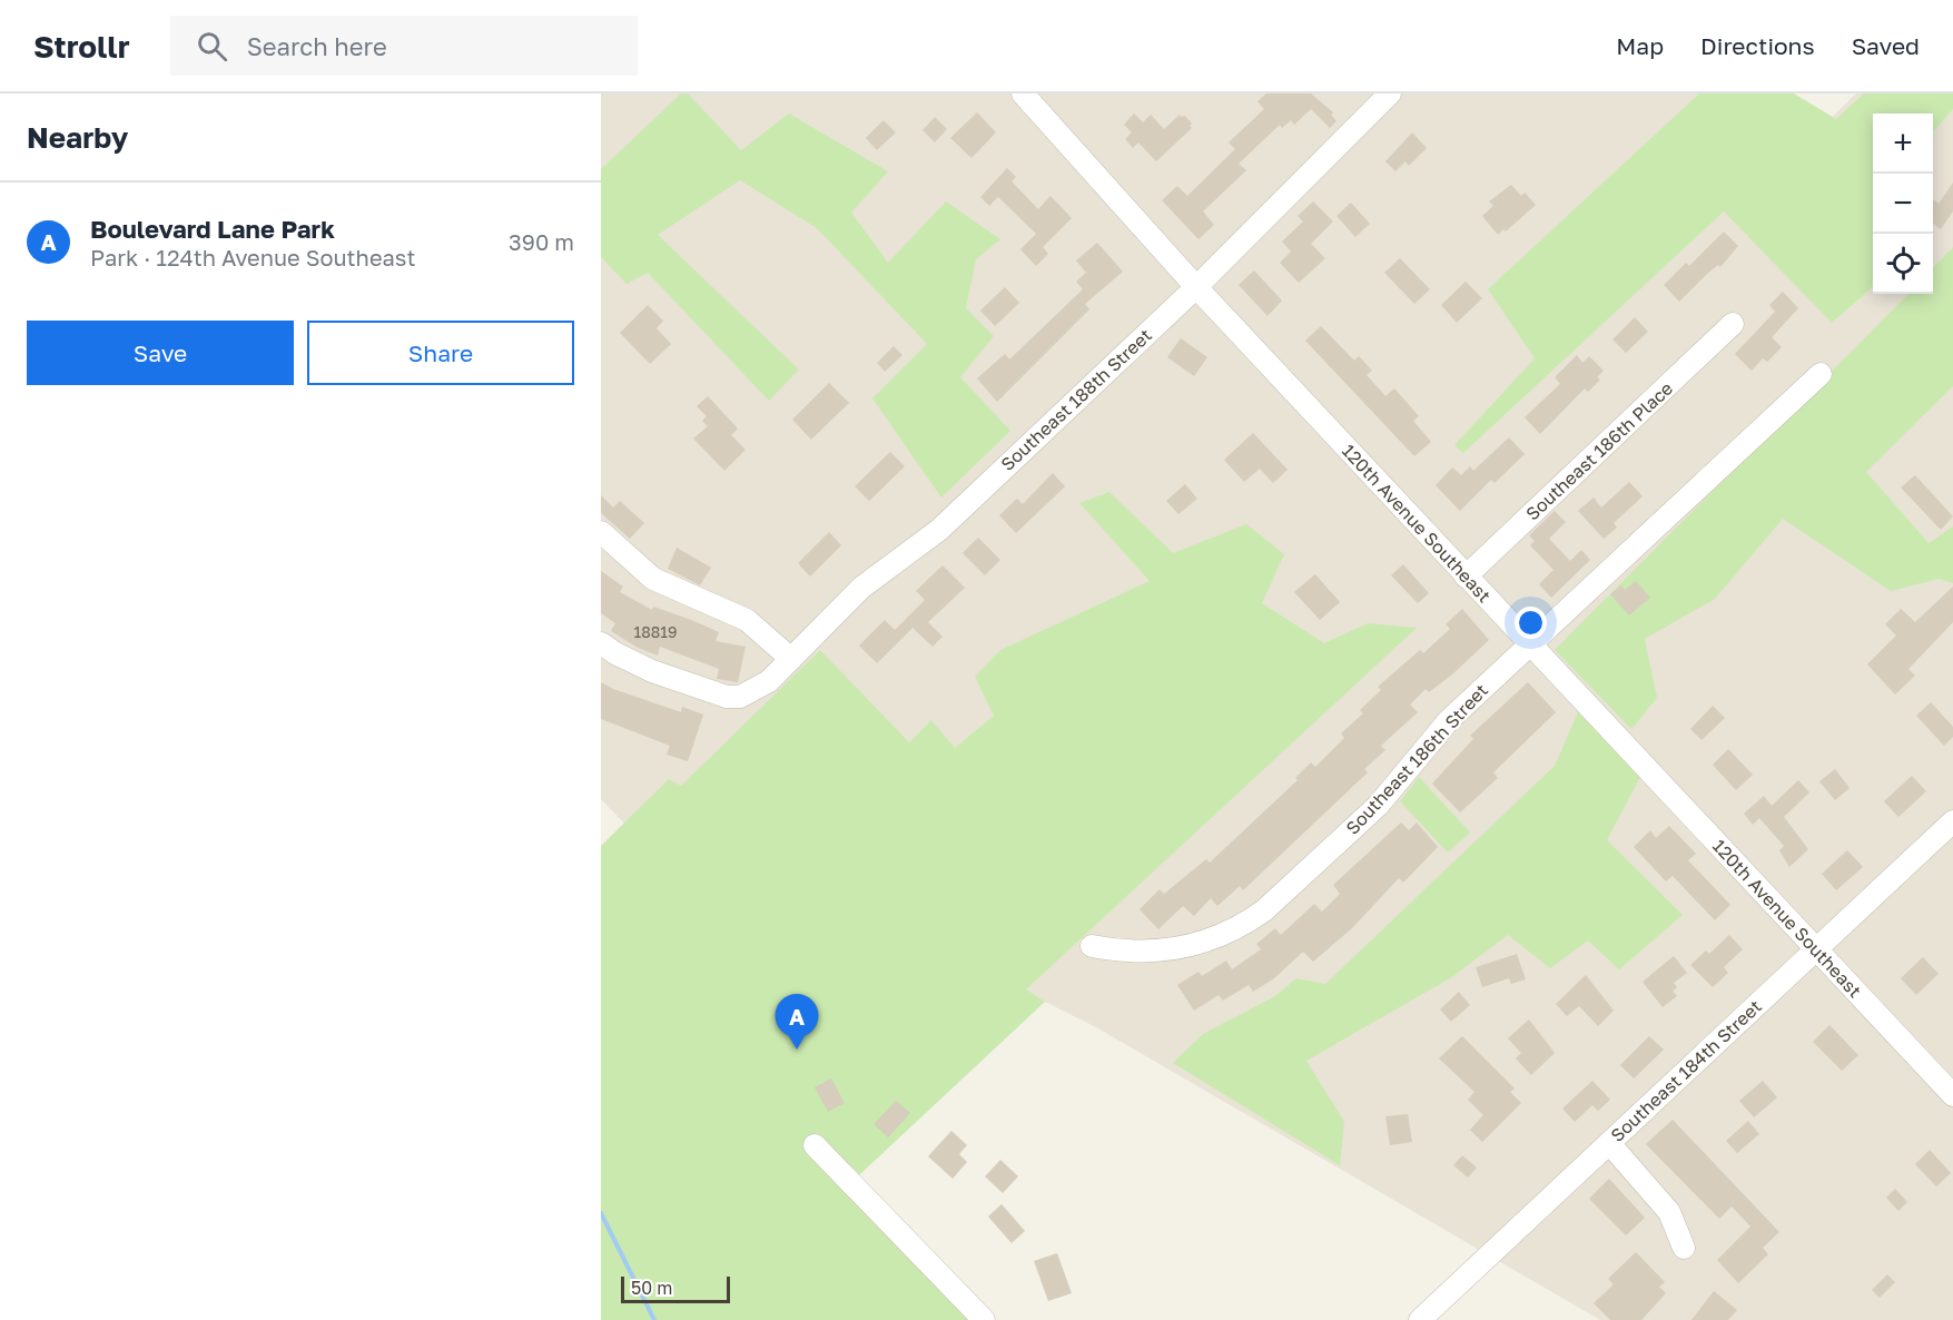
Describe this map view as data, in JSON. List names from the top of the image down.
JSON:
{
  "streets": {
    "street": [
      "Southeast 188th Street",
      "Southeast 186th Place",
      "120th Avenue Southeast",
      "Southeast 186th Street",
      "Southeast 184th Street"
    ]
  },
  "crossings": [
    ["Southeast 188th Street", "120th Avenue Southeast"],
    ["Southeast 186th Place", "120th Avenue Southeast"],
    ["120th Avenue Southeast", "Southeast 186th Street"],
    ["120th Avenue Southeast", "Southeast 184th Street"]
  ],
  "house_numbers": ["18819"],
  "scale_bar": "50 m",
  "page": {
    "header": "Strollr",
    "search": "Search here",
    "nav": ["Map", "Directions", "Saved"],
    "heading": "Nearby",
    "map_buttons": ["+", "−"],
    "list": [
      {
        "mark": "A",
        "name": "Boulevard Lane Park",
        "note": "Park · 124th Avenue Southeast",
        "value": "390 m"
      }
    ],
    "buttons": ["Save", "Share"],
    "pins": "A",
    "scale": "50 m"
  }
}
